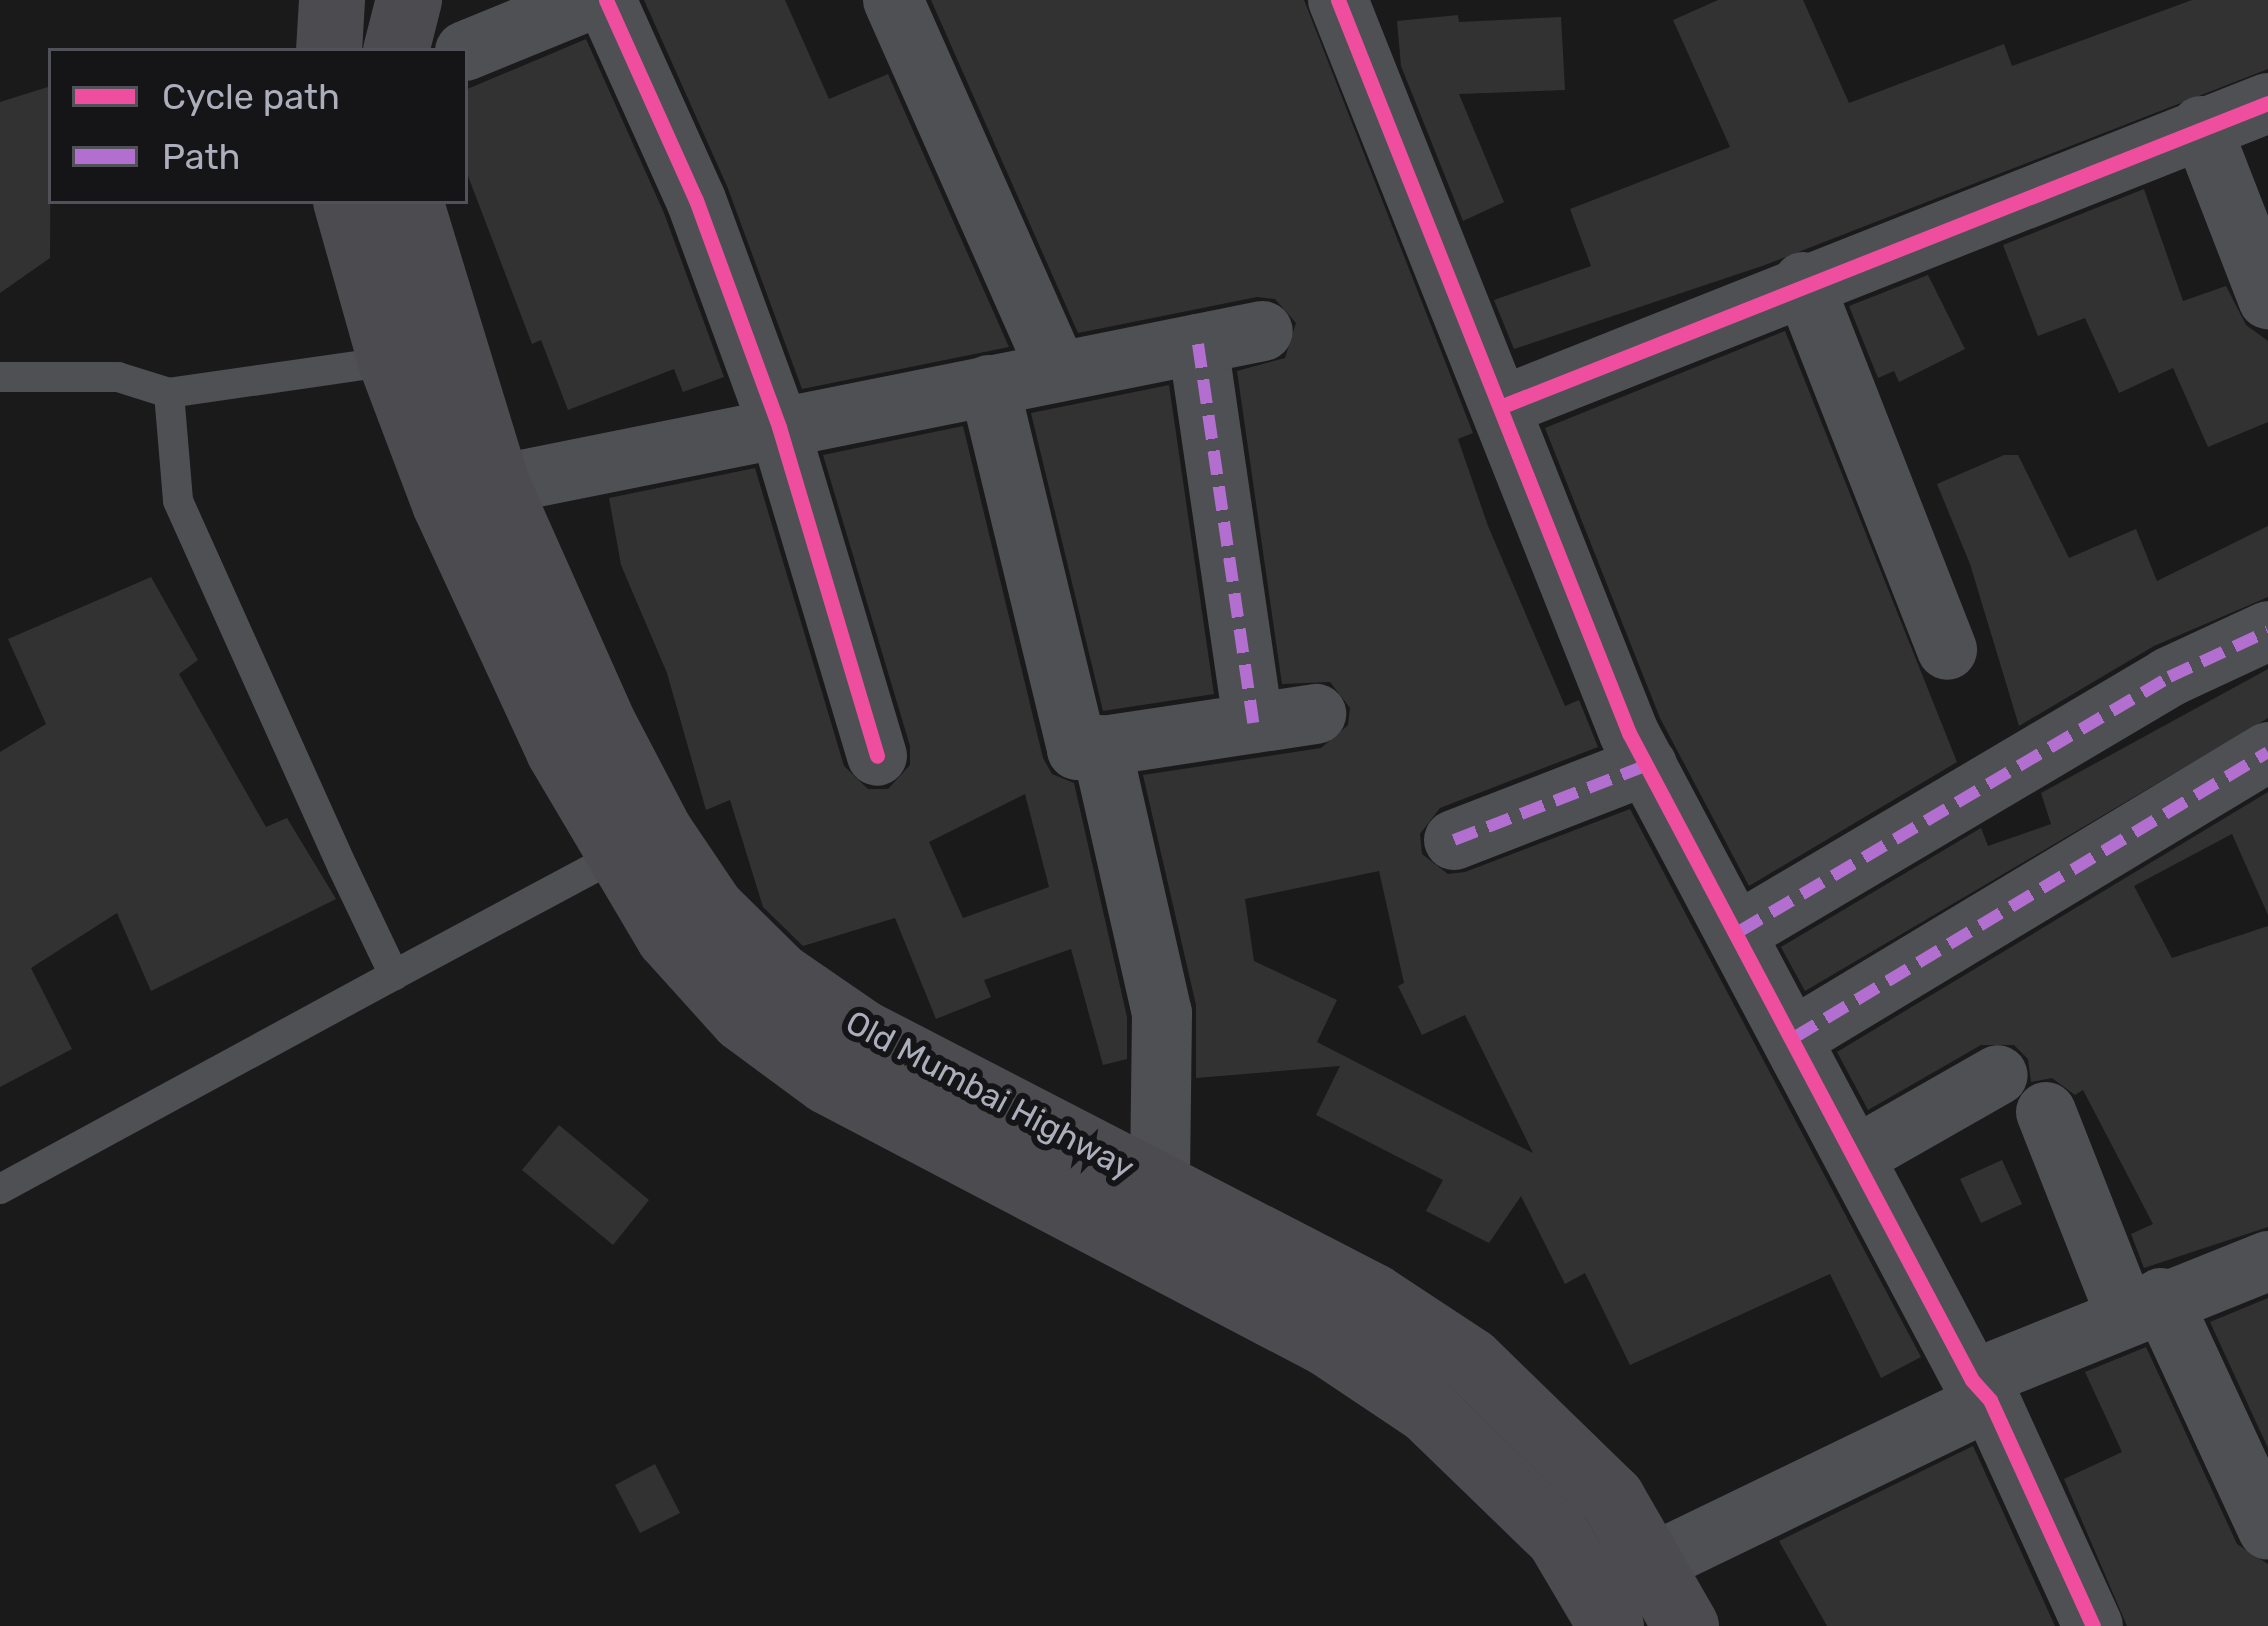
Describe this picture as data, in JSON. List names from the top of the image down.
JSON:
{
  "streets": {
    "main road": ["Old Mumbai Highway"]
  },
  "legend": ["Cycle path", "Path"]
}
